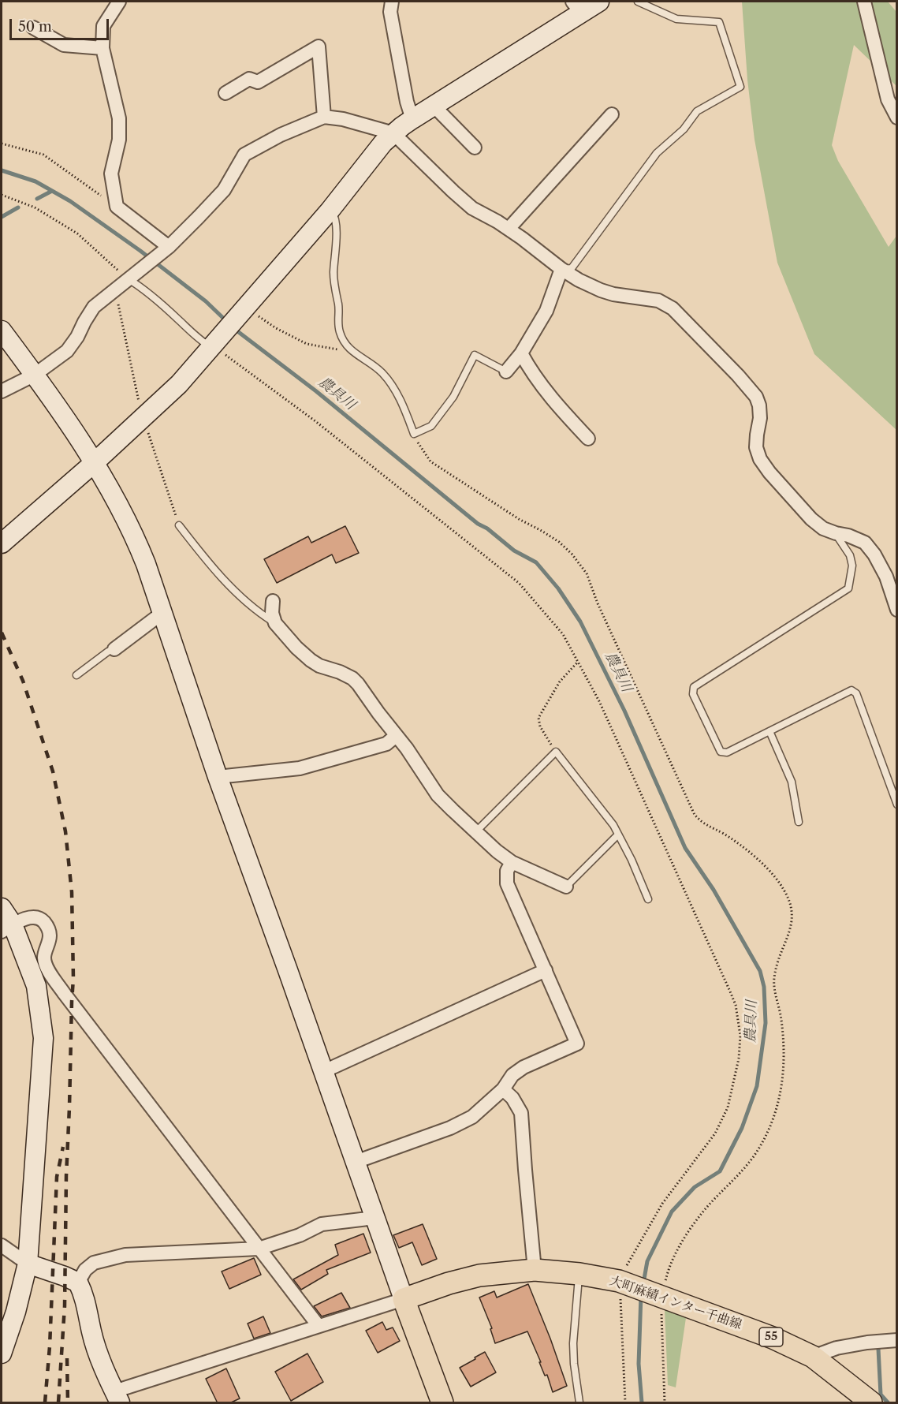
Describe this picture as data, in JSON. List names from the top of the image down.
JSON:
{
  "streets": {
    "main road": ["大町麻績インター千曲線", "55"]
  },
  "water": ["農具川"],
  "scale_bar": "50 m"
}
